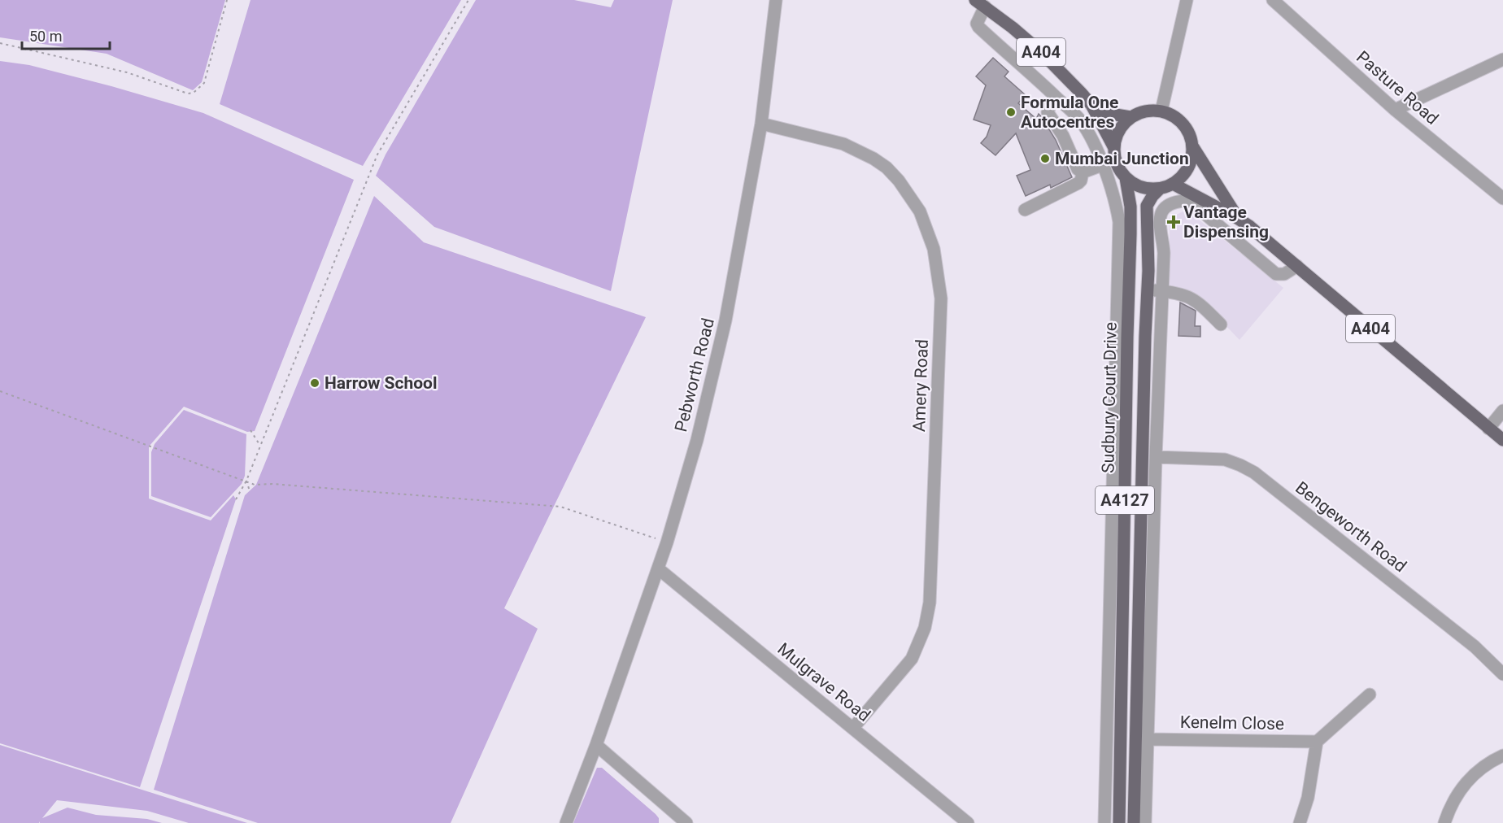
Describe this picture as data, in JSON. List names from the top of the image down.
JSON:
{
  "streets": {
    "main road": ["A404", "Sudbury Court Drive", "A4127"],
    "street": [
      "Pasture Road",
      "Pebworth Road",
      "Amery Road",
      "Bengeworth Road",
      "Mulgrave Road",
      "Kenelm Close"
    ]
  },
  "crossings": [
    ["A404", "Sudbury Court Drive"],
    ["Pebworth Road", "Amery Road"],
    ["Pebworth Road", "Mulgrave Road"],
    ["Amery Road", "Mulgrave Road"],
    ["Sudbury Court Drive", "Bengeworth Road"],
    ["Sudbury Court Drive", "Kenelm Close"]
  ],
  "places": {
    "other": ["Formula One Autocentres", "Mumbai Junction", "Harrow School"],
    "health": ["Vantage Dispensing"]
  },
  "scale_bar": "50 m"
}
